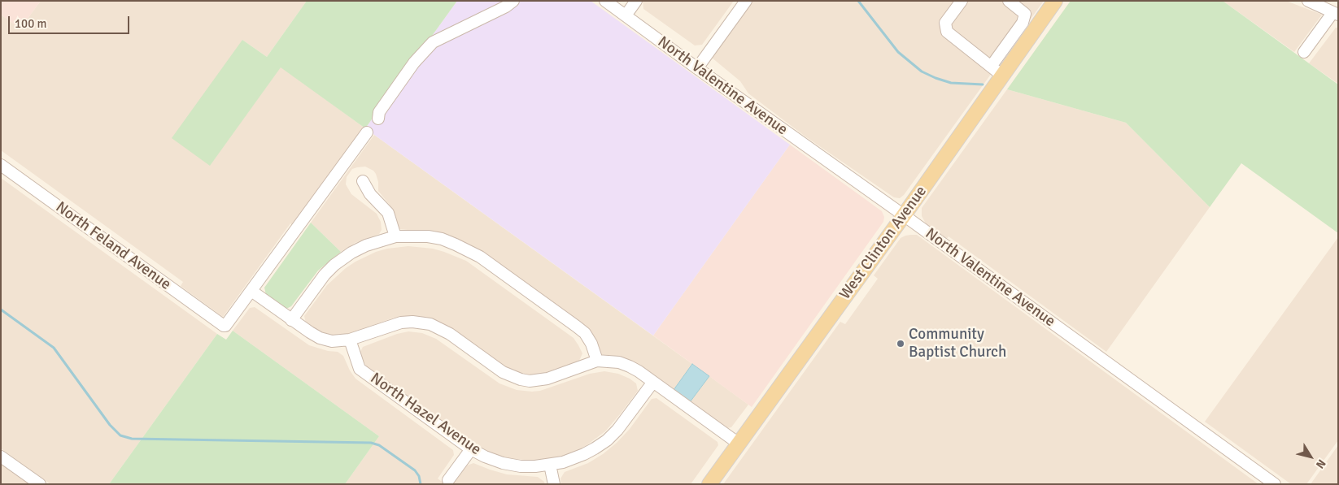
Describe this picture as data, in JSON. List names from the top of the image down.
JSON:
{
  "streets": {
    "main road": ["West Clinton Avenue"],
    "street": ["North Valentine Avenue", "North Feland Avenue", "North Hazel Avenue"]
  },
  "crossings": [
    ["North Valentine Avenue", "West Clinton Avenue"]
  ],
  "places": ["Community Baptist Church"],
  "scale_bar": "100 m",
  "north": "bottom right"
}
